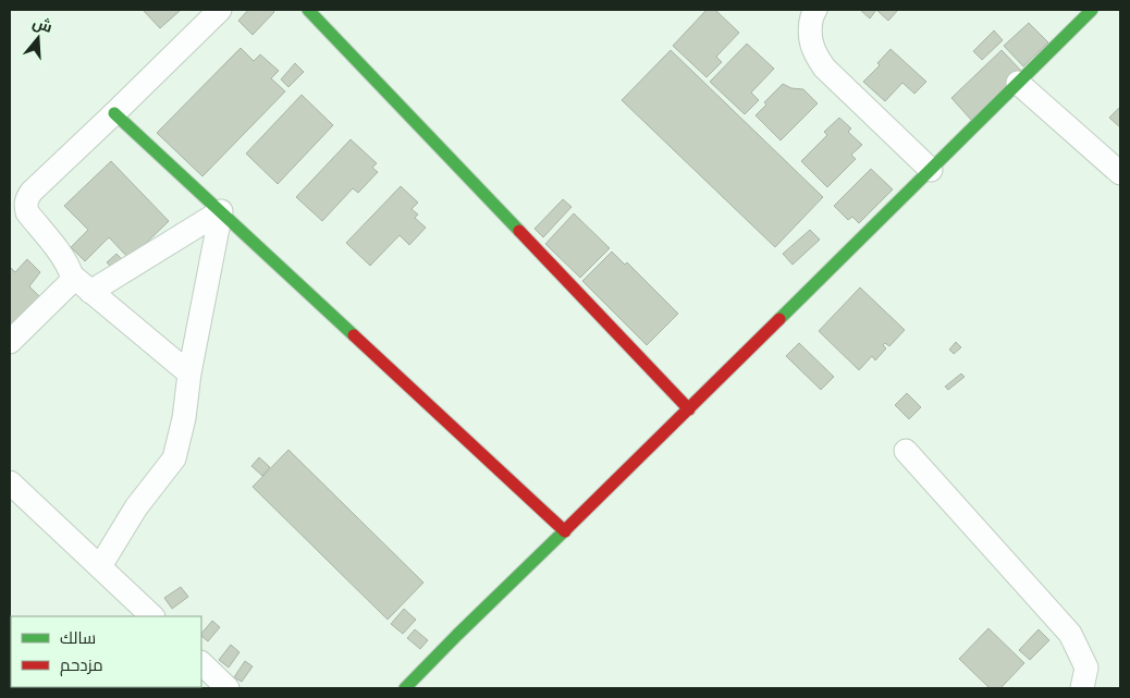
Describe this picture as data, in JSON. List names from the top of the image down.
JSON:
{
  "legend": ["سالك", "مزدحم"],
  "north": "top"
}
